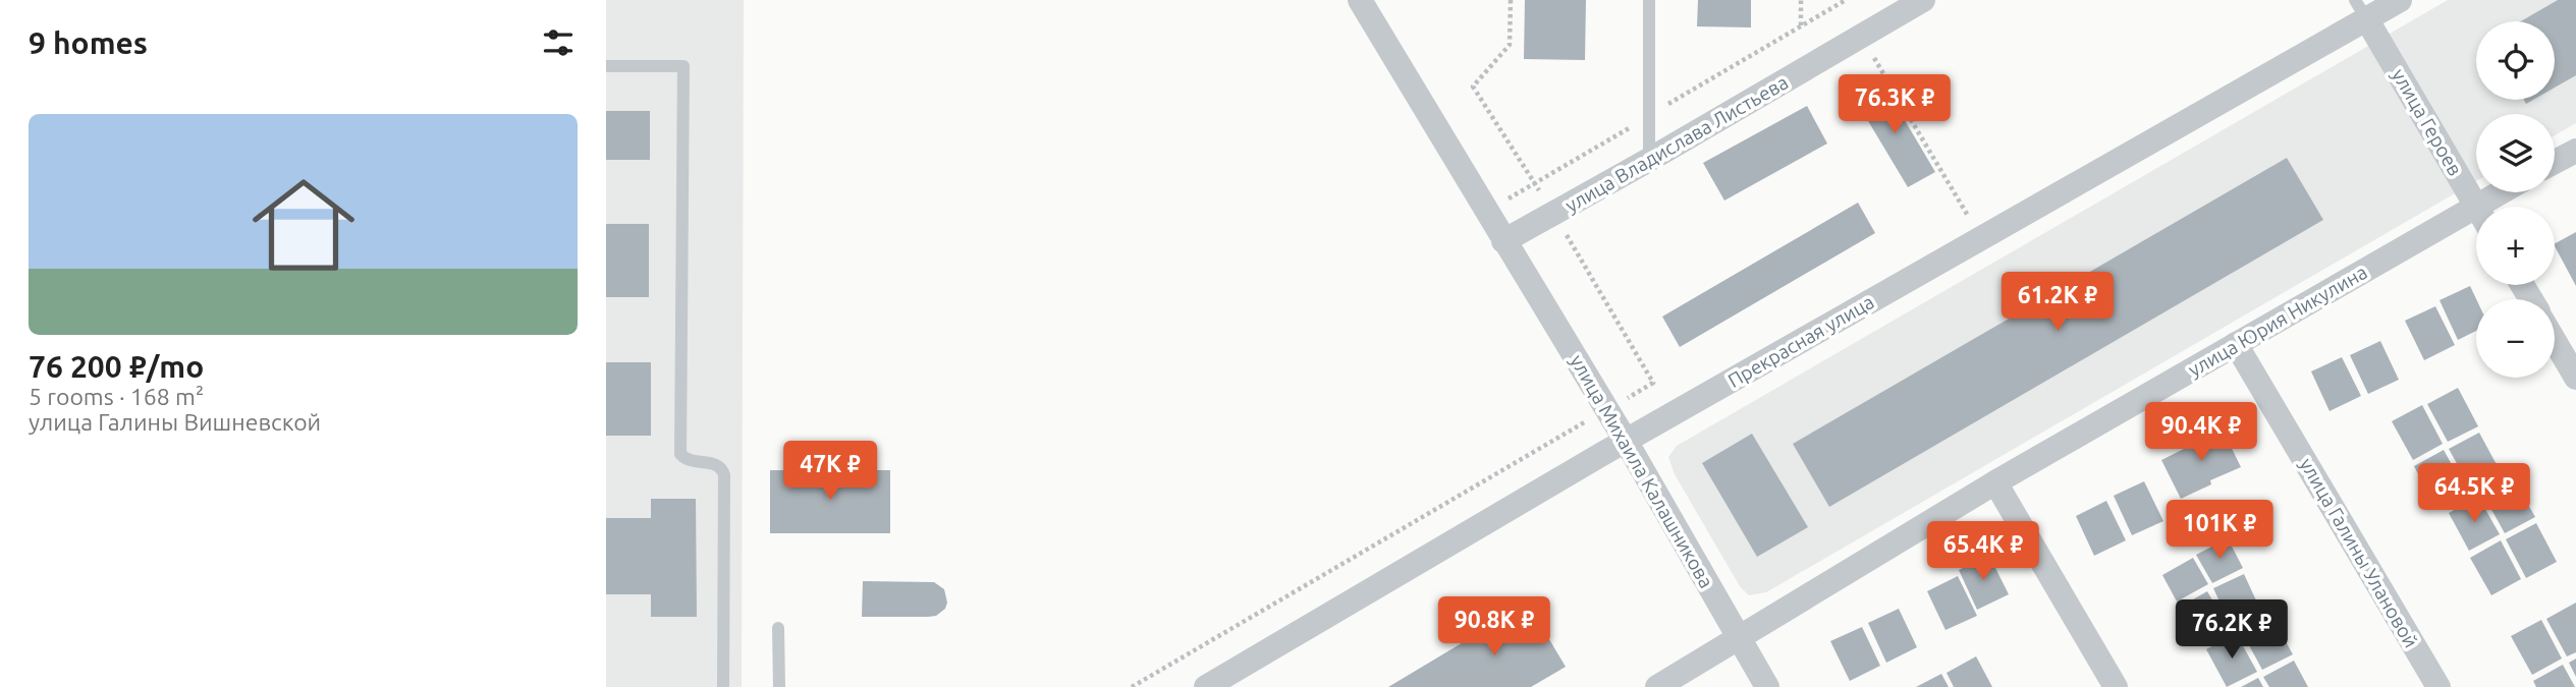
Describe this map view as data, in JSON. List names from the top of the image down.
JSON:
{
  "streets": {
    "street": [
      "улица Героев",
      "улица Владислава Листьева",
      "улица Юрия Никулина",
      "Прекрасная улица",
      "улица Михаила Калашникова",
      "улица Галины Улановой"
    ]
  },
  "crossings": [
    ["улица Героев", "Прекрасная улица"],
    ["улица Владислава Листьева", "улица Михаила Калашникова"],
    ["улица Юрия Никулина", "улица Михаила Калашникова"],
    ["улица Юрия Никулина", "улица Галины Улановой"],
    ["Прекрасная улица", "улица Михаила Калашникова"]
  ],
  "page": {
    "heading": "9 homes",
    "map_buttons": ["+", "−"],
    "price": [
      "76.3K ₽",
      "61.2K ₽",
      "90.4K ₽",
      "47K ₽",
      "64.5K ₽",
      "101K ₽",
      "65.4K ₽",
      "90.8K ₽",
      "76.2K ₽"
    ],
    "list": [
      {
        "name": "76 200 ₽/mo",
        "note": "5 rooms · 168 m² · улица Галины Вишневской"
      }
    ]
  }
}
